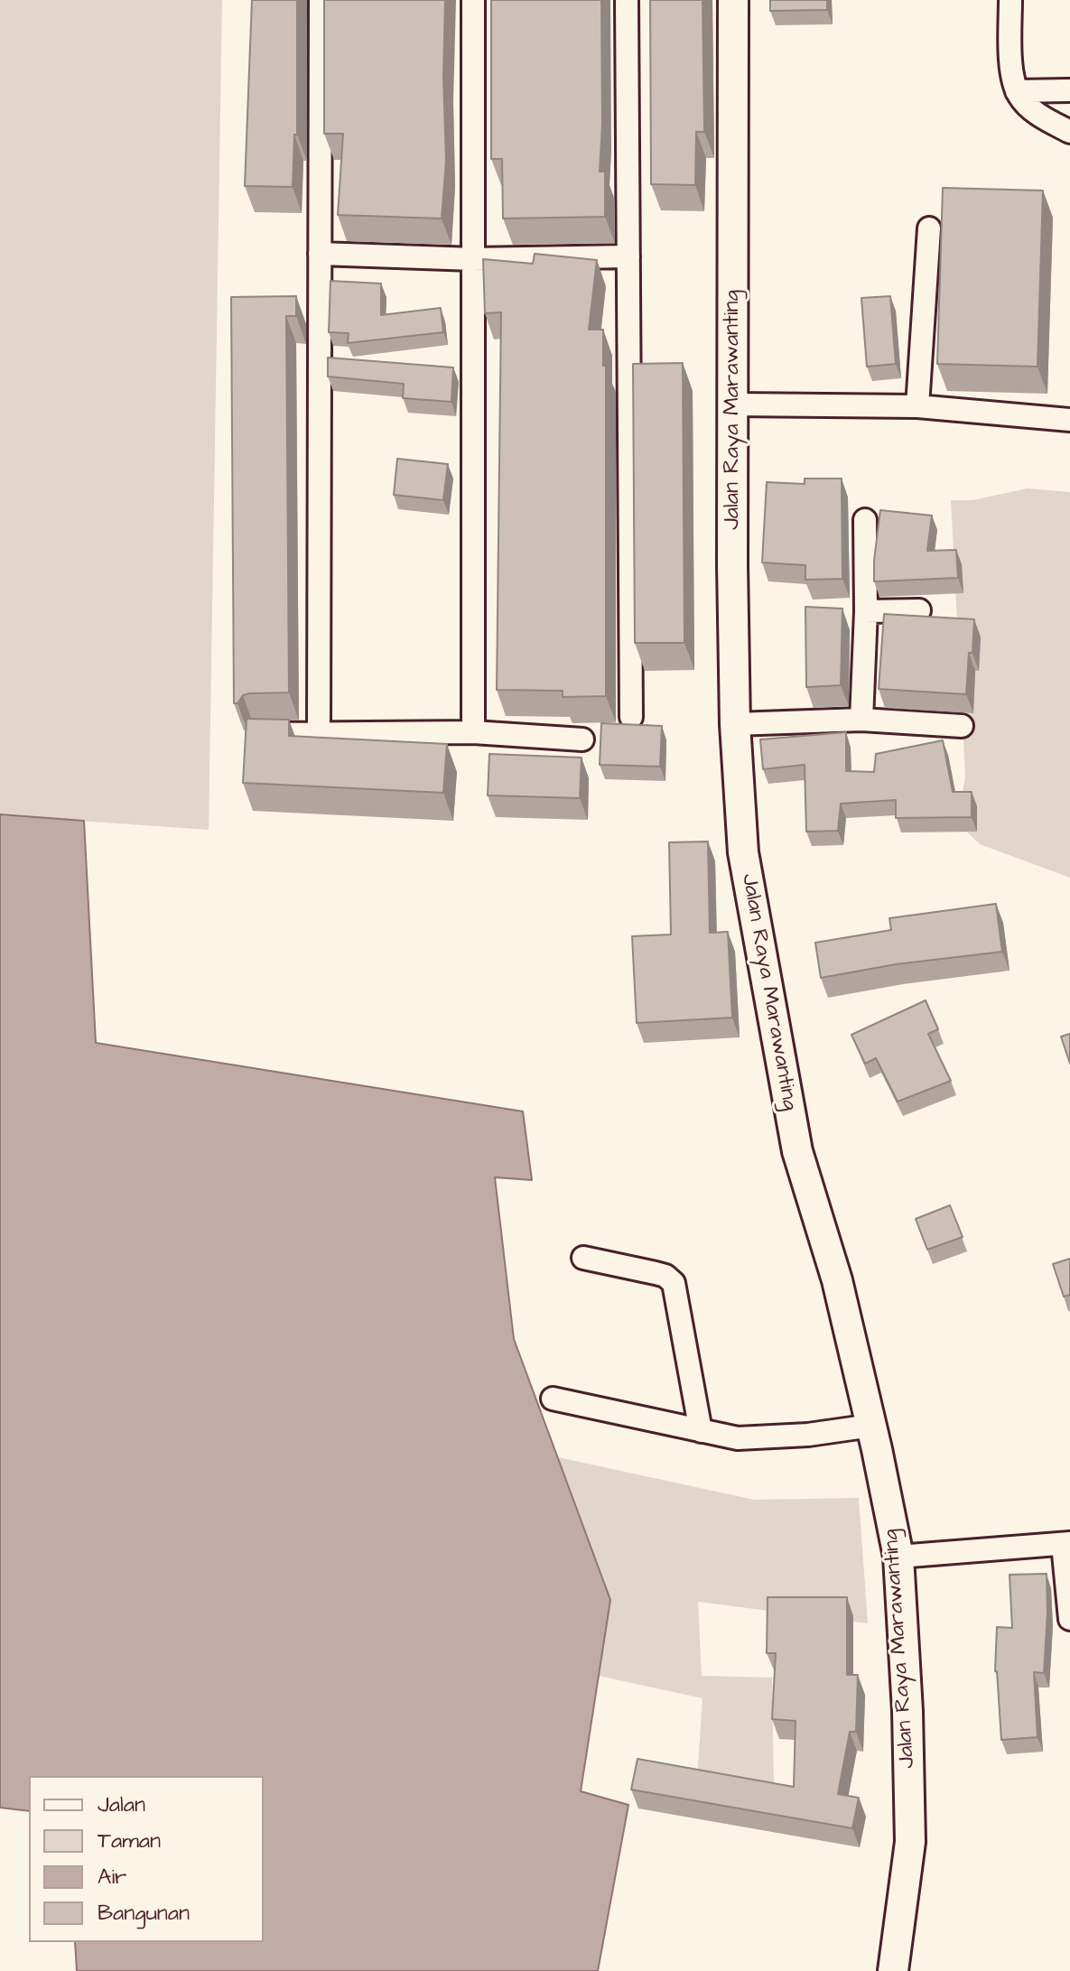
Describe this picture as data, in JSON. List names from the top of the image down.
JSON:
{
  "streets": {
    "street": ["Jalan Raya Marawanting"]
  },
  "legend": [
    "Jalan",
    "Taman",
    "Air",
    "Bangunan"
  ]
}
